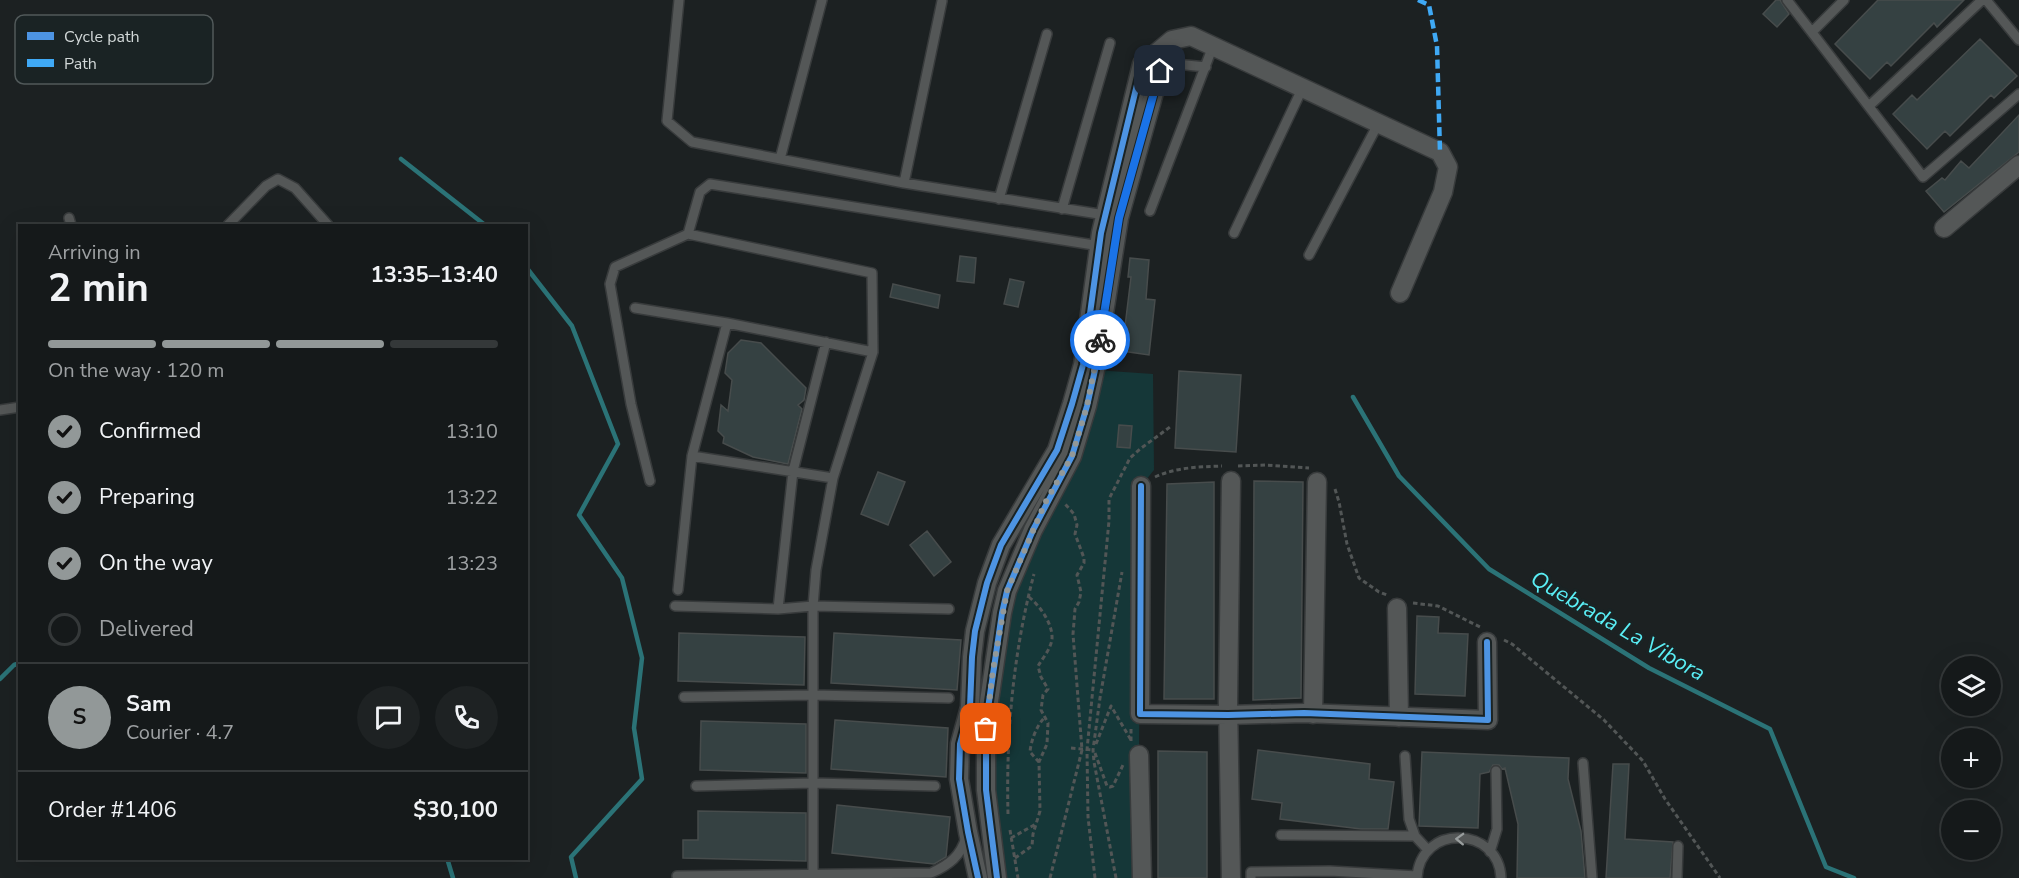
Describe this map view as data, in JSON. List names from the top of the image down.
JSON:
{
  "water": ["Quebrada La Vibora"],
  "legend": ["Cycle path", "Path"],
  "page": {
    "heading": ["2 min", "Arriving in", "13:35–13:40"],
    "panel": [
      "Sam",
      "Courier · 4.7",
      "Order #1406",
      "$30,100"
    ],
    "bar": "On the way · 120 m",
    "list": [
      ["Confirmed", "13:10"],
      ["Preparing", "13:22"],
      ["On the way", "13:23"],
      "Delivered"
    ],
    "map_buttons": ["+", "−"],
    "round": "S"
  }
}
